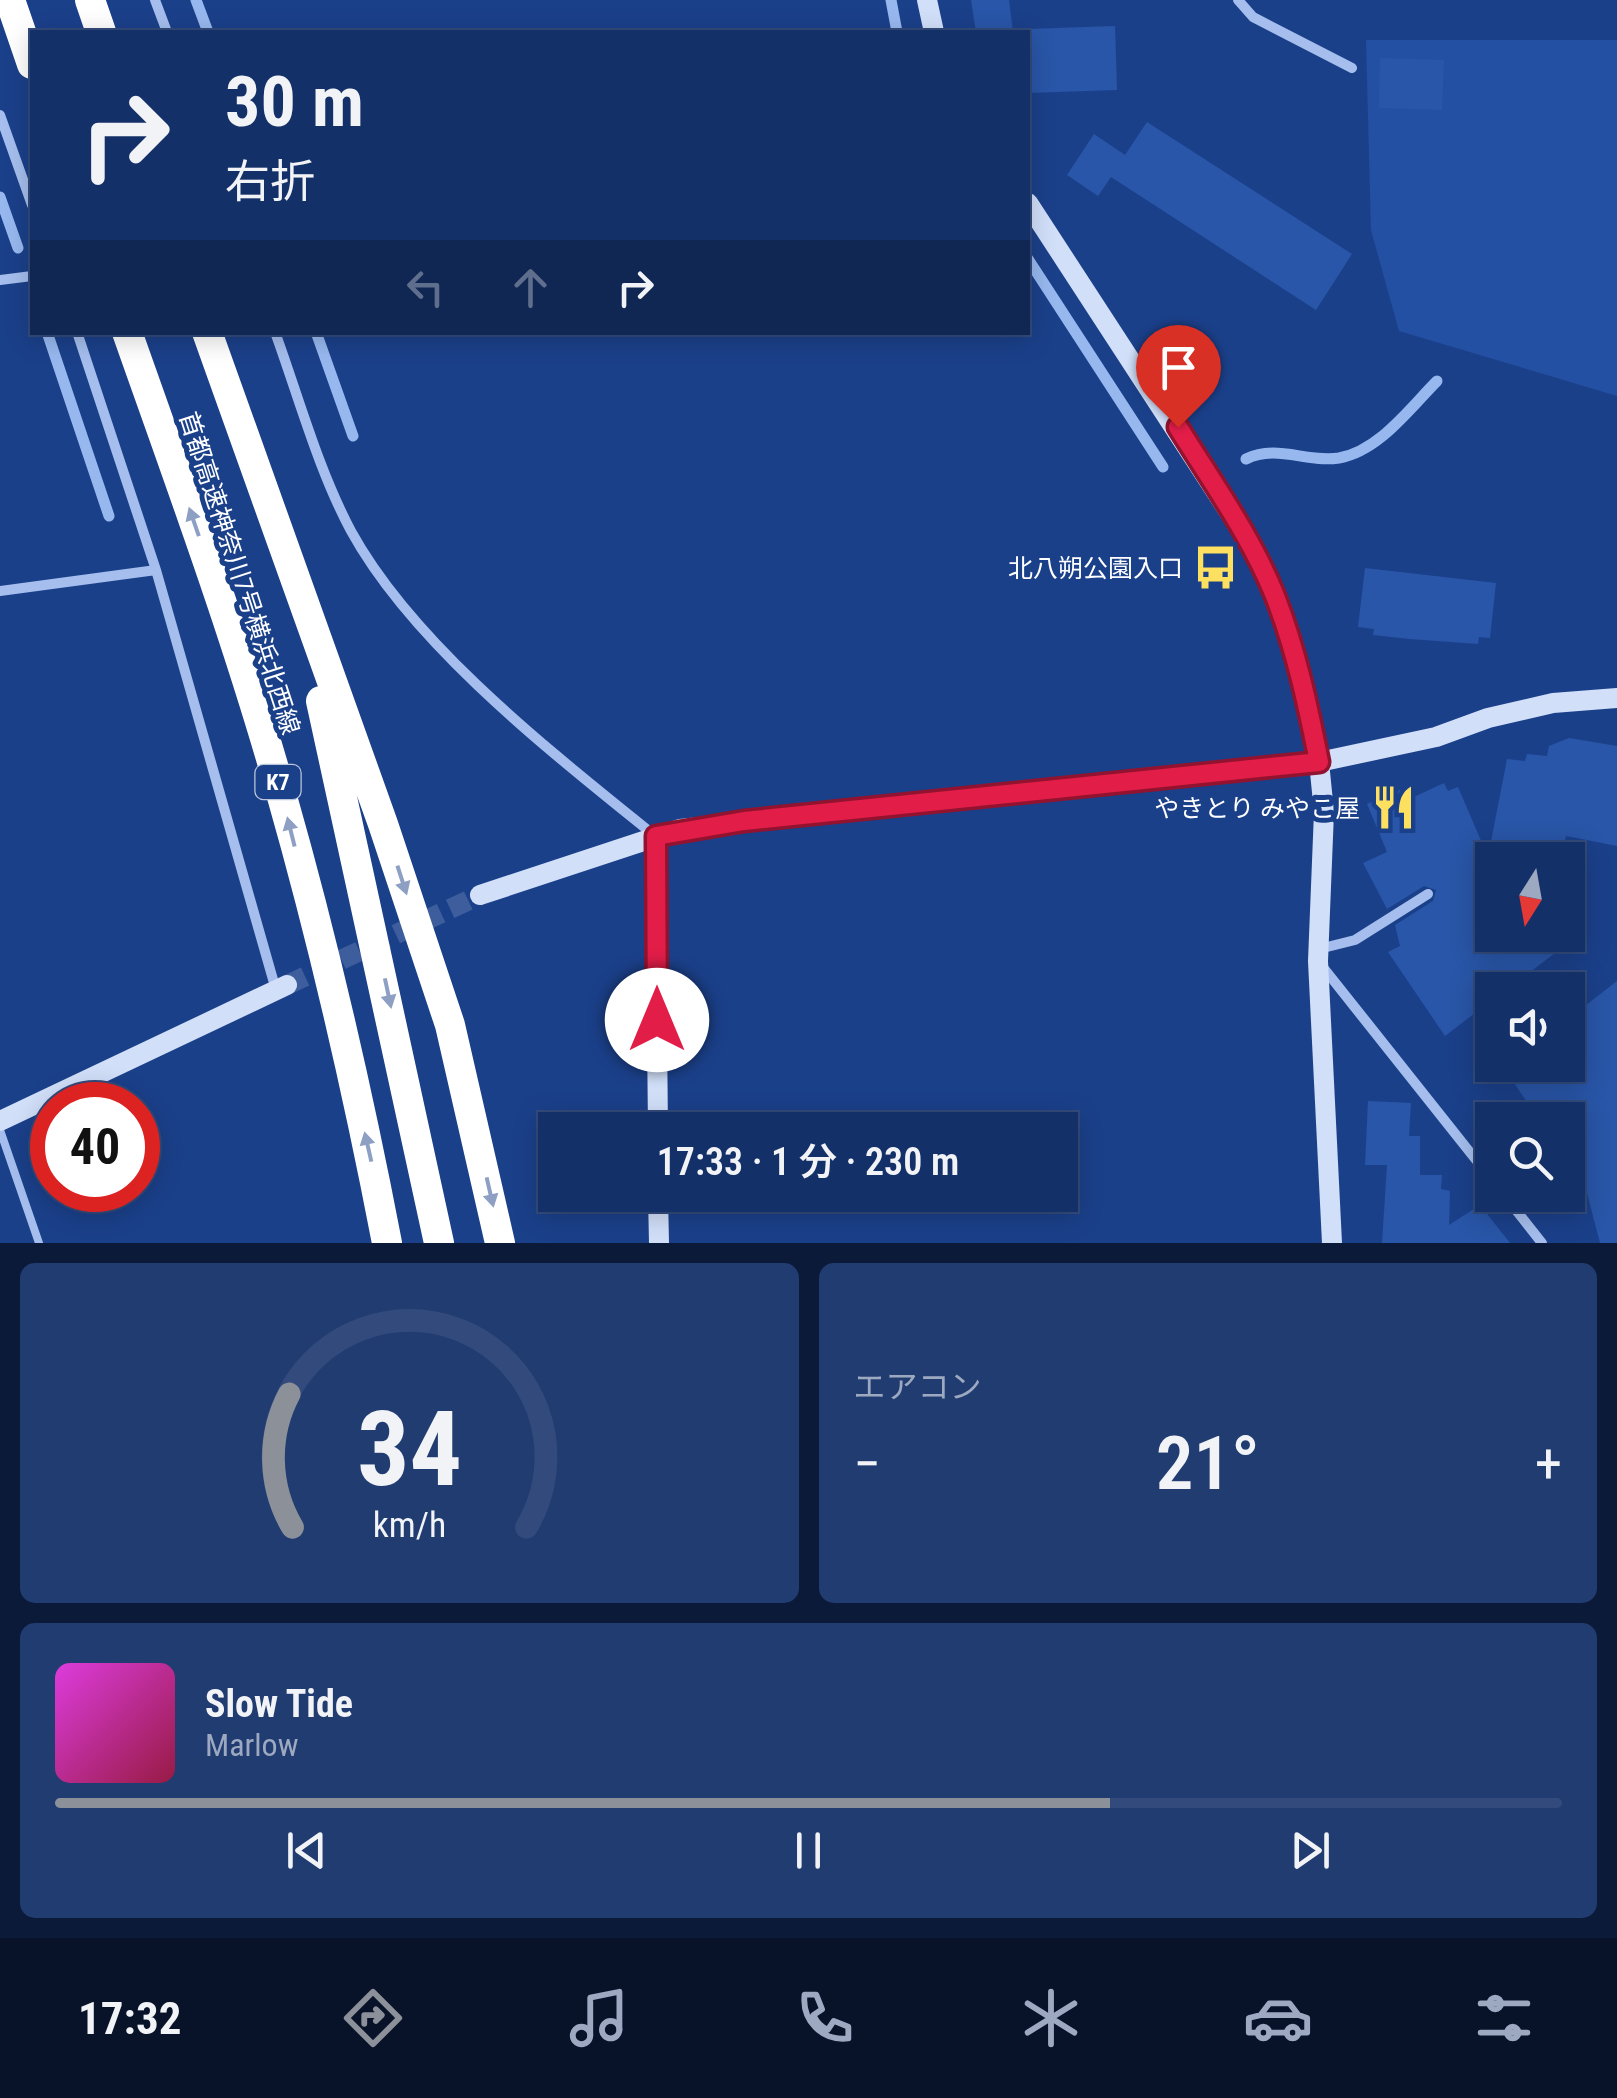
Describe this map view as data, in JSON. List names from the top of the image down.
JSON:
{
  "streets": {
    "highway": ["首都高速神奈川7号横浜北西線", "K7"]
  },
  "crossings": [
    ["首都高速神奈川7号横浜北西線", "K7"]
  ],
  "places": {
    "bus stop": ["北八朔公園入口"],
    "restaurant": ["やきとり みやこ屋"]
  },
  "north": "bottom",
  "page": {
    "turn": ["30 m", "右折"],
    "limit": "40",
    "trip": "17:33 · 1 分 · 230 m",
    "tile": "エアコン",
    "heat": ["−", "21°", "+"],
    "song": ["Slow Tide", "Marlow"],
    "tabs": "17:32",
    "gauge": ["34", "km/h"]
  }
}
